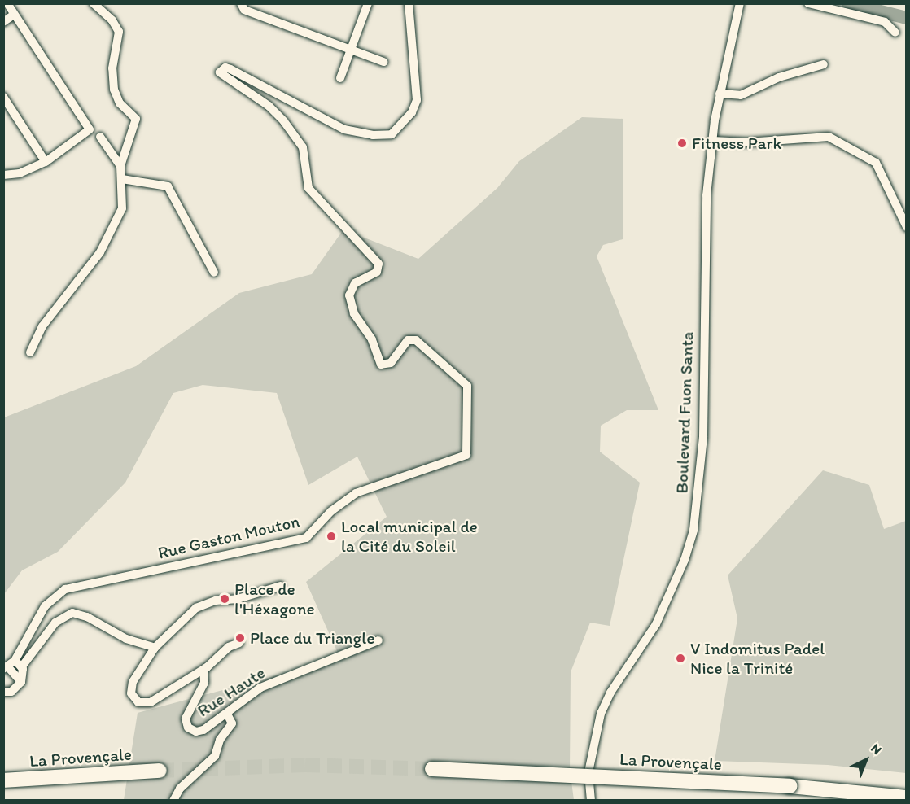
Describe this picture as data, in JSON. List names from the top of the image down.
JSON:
{
  "streets": {
    "highway": ["La Provençale"],
    "street": ["Boulevard Fuon Santa", "Rue Gaston Mouton", "Rue Haute"]
  },
  "places": [
    "Fitness Park",
    "Local municipal de la Cité du Soleil",
    "Place de l'Héxagone",
    "Place du Triangle",
    "V Indomitus Padel Nice la Trinité"
  ],
  "north": "top right"
}
